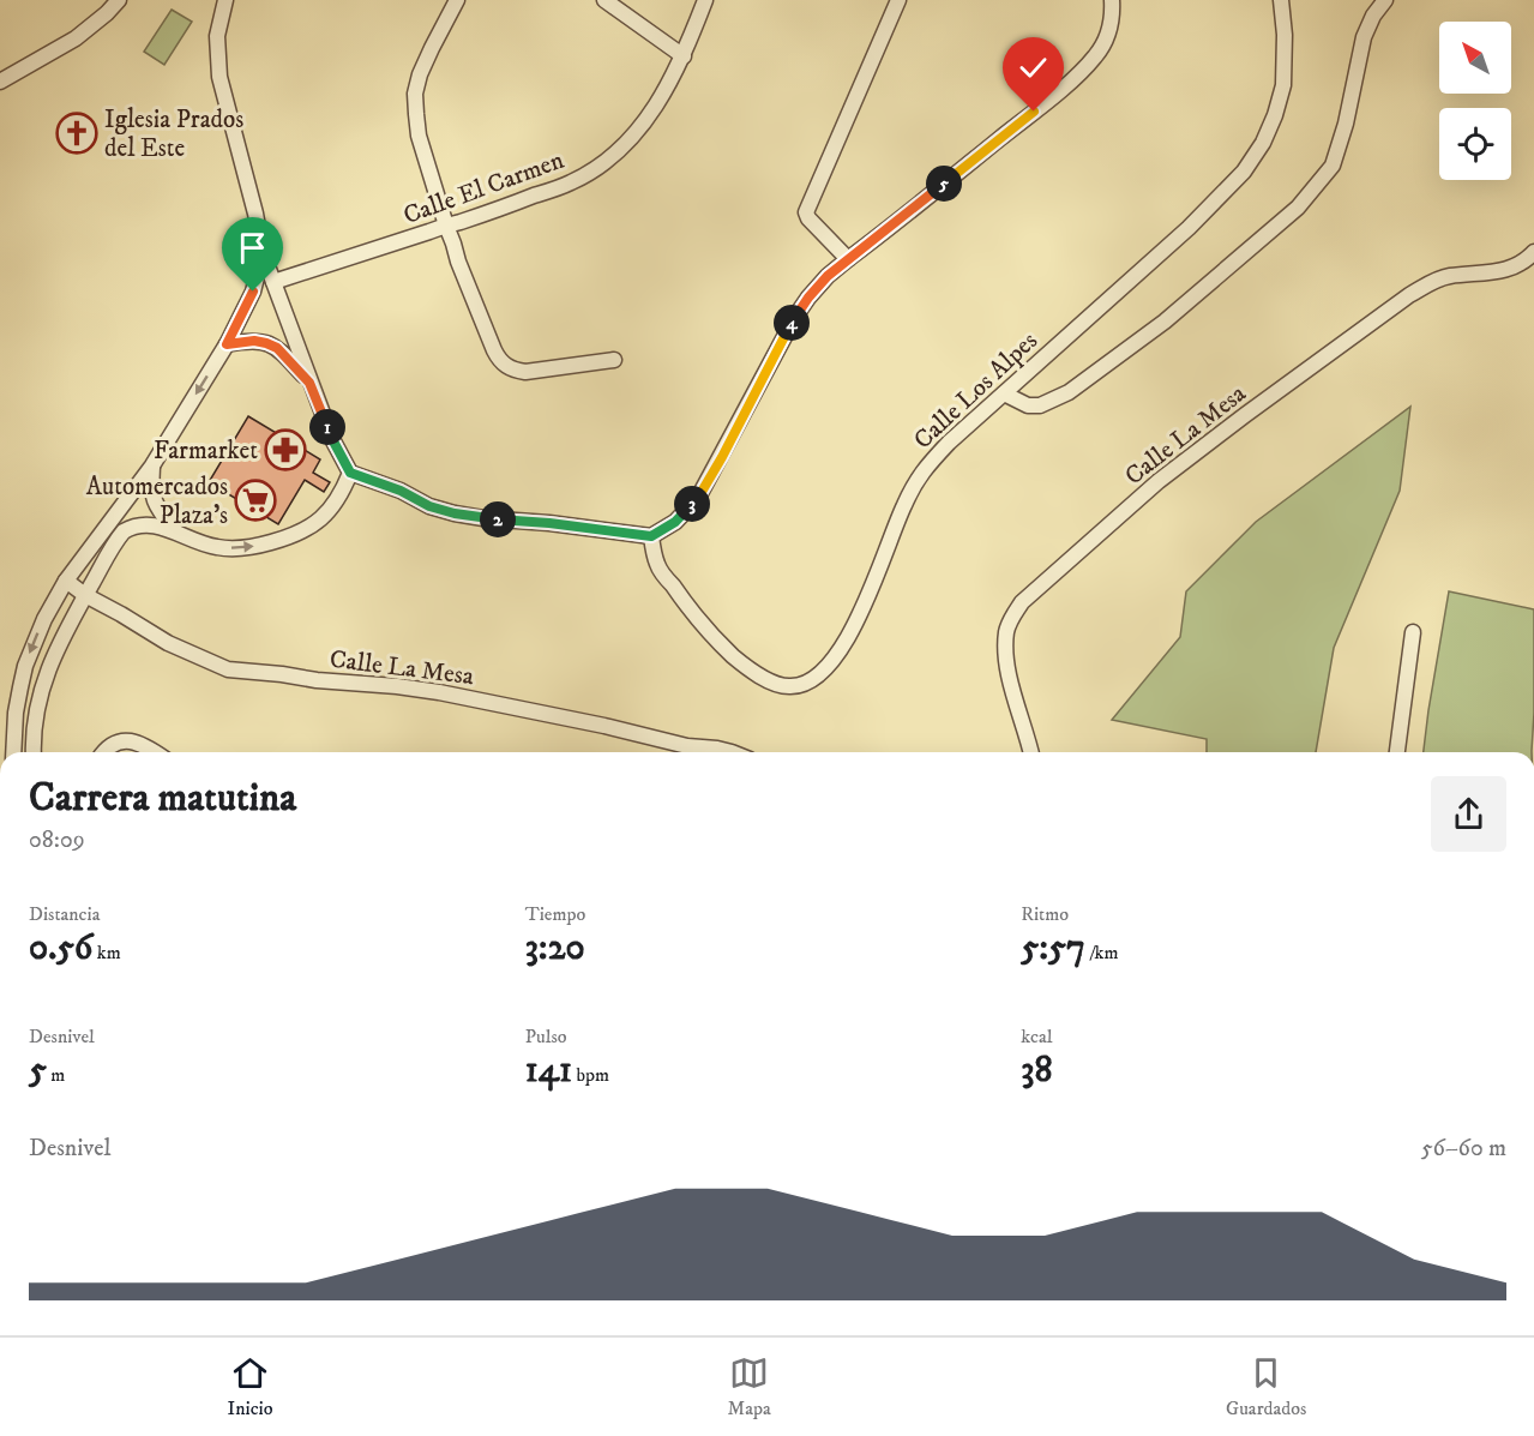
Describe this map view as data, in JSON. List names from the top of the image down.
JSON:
{
  "streets": {
    "street": ["Calle El Carmen", "Calle Los Alpes", "Calle La Mesa"]
  },
  "places": {
    "church": ["Iglesia Prados del Este"],
    "pharmacy": ["Farmarket"],
    "supermarket": ["Automercados Plaza's"]
  },
  "north": "top left",
  "page": {
    "pins": [
      "5",
      "4",
      "1",
      "3",
      "2"
    ],
    "heading": ["Carrera matutina", "08:09"],
    "stats": [
      ["Distancia", "0.56 km"],
      ["Tiempo", "3:20"],
      ["Ritmo", "5:57 /km"],
      ["Desnivel", "5 m"],
      ["Pulso", "141 bpm"],
      ["kcal", "38"]
    ],
    "chart": ["Desnivel", "56–60 m"],
    "tabs": ["Inicio", "Mapa", "Guardados"]
  }
}
